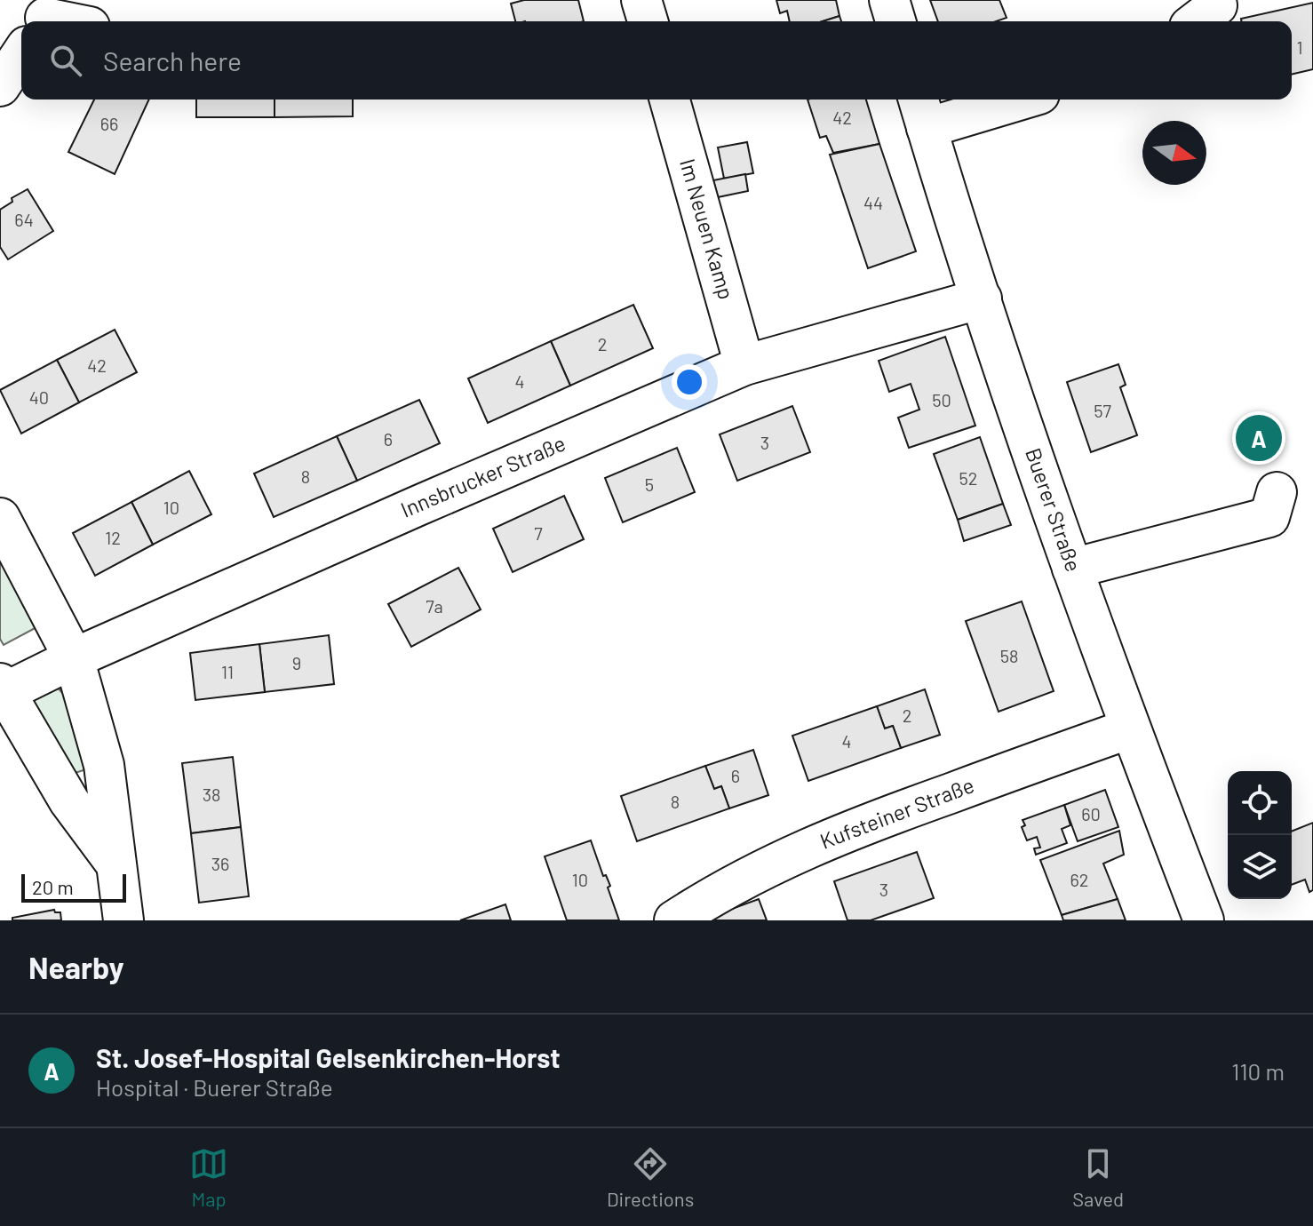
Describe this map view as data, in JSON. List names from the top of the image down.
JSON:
{
  "streets": {
    "street": [
      "Im Neuen Kamp",
      "Innsbrucker Straße",
      "Buerer Straße",
      "Kufsteiner Straße"
    ]
  },
  "crossings": [
    ["Im Neuen Kamp", "Innsbrucker Straße"],
    ["Innsbrucker Straße", "Buerer Straße"],
    ["Buerer Straße", "Kufsteiner Straße"]
  ],
  "house_numbers": [
    "1",
    "42",
    "66",
    "44",
    "64",
    "2",
    "42",
    "4",
    "40",
    "50",
    "57",
    "6",
    "3",
    "8",
    "52",
    "5",
    "10",
    "7",
    "12",
    "7a",
    "58",
    "9",
    "11",
    "2",
    "4",
    "6",
    "38",
    "8",
    "60",
    "36",
    "10",
    "62",
    "3"
  ],
  "scale_bar": "20 m",
  "north": "right",
  "page": {
    "search": "Search here",
    "pins": "A",
    "scale": "20 m",
    "heading": "Nearby",
    "list": [
      {
        "mark": "A",
        "name": "St. Josef-Hospital Gelsenkirchen-Horst",
        "note": "Hospital · Buerer Straße",
        "value": "110 m"
      }
    ],
    "nav": ["Map", "Directions", "Saved"]
  }
}
